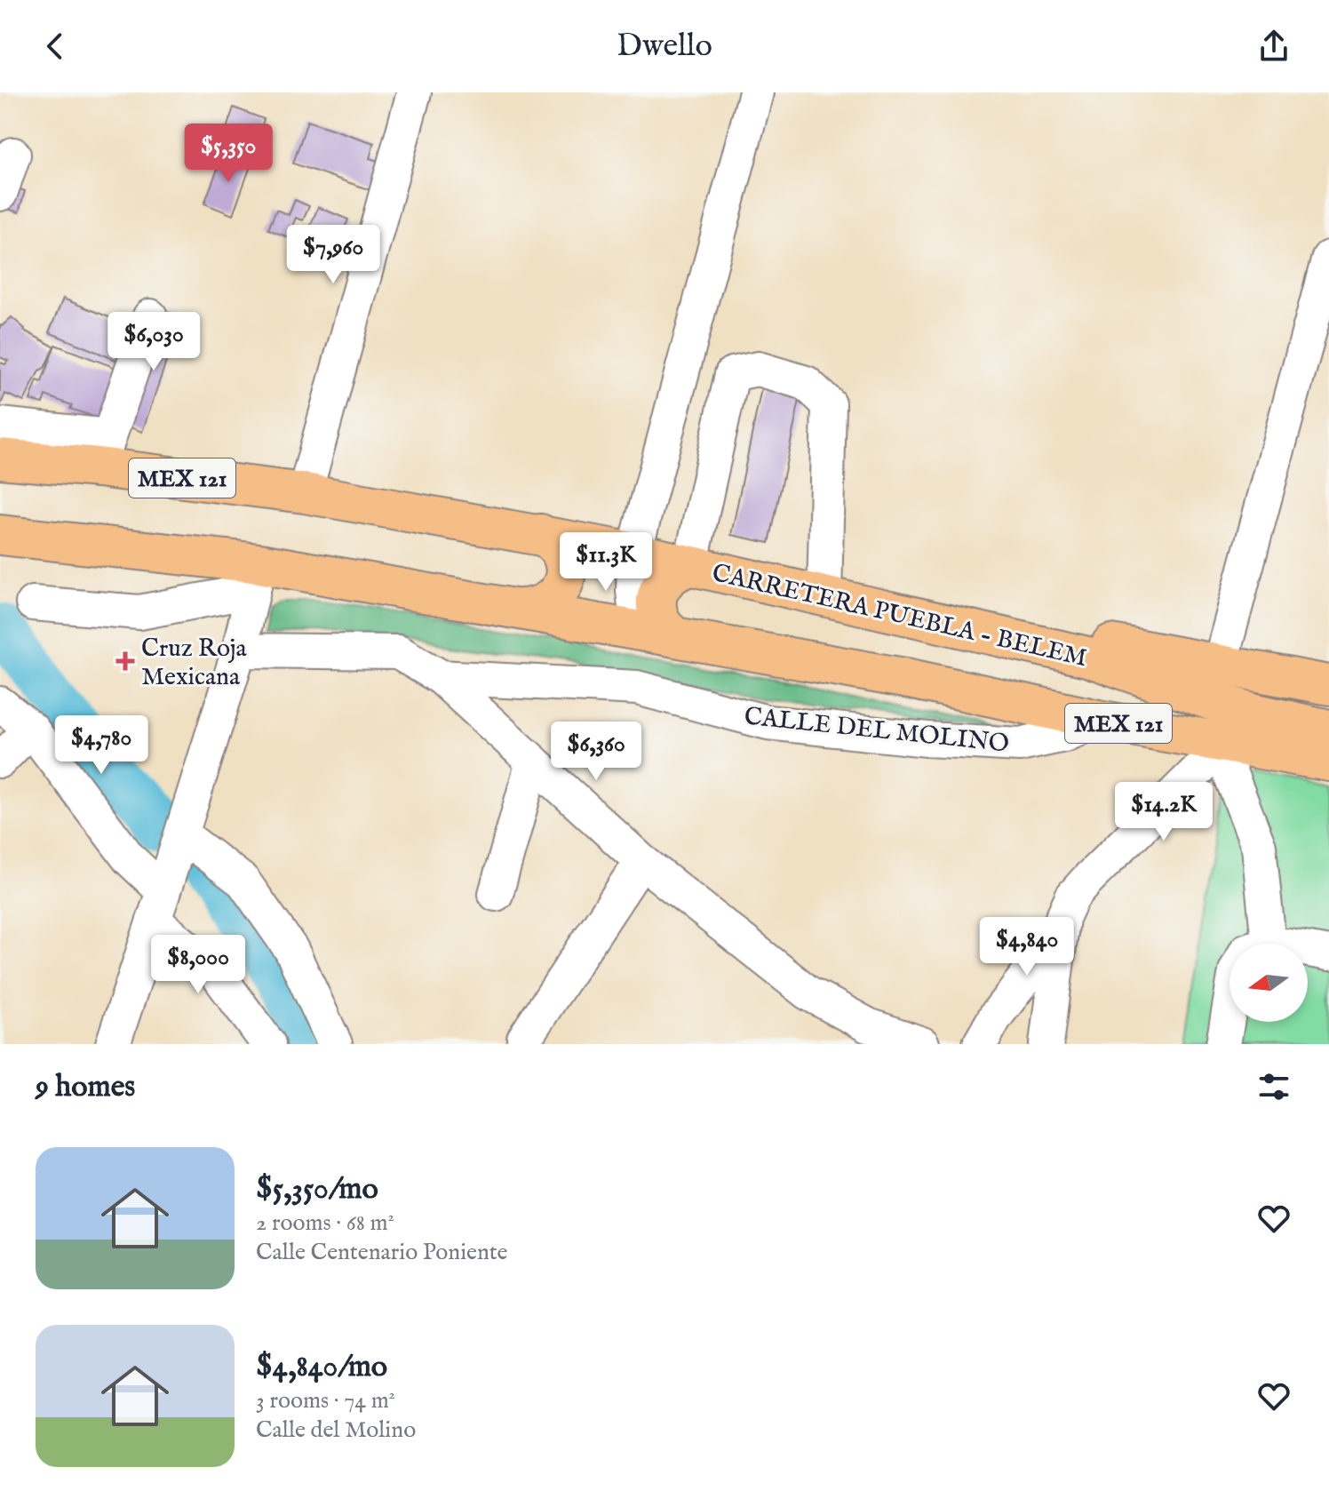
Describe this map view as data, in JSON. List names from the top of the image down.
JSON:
{
  "streets": {
    "main road": ["MEX 121", "CARRETERA PUEBLA - BELEM"],
    "street": ["CALLE DEL MOLINO"]
  },
  "crossings": [
    ["MEX 121", "CALLE DEL MOLINO"]
  ],
  "places": {
    "health": ["Cruz Roja Mexicana"]
  },
  "north": "left",
  "page": {
    "header": "Dwello",
    "price": [
      "$5,350",
      "$7,960",
      "$6,030",
      "$11.3K",
      "$4,780",
      "$6,360",
      "$14.2K",
      "$4,840",
      "$8,000"
    ],
    "heading": "9 homes",
    "list": [
      {
        "name": "$5,350/mo",
        "note": "2 rooms · 68 m² · Calle Centenario Poniente"
      },
      {
        "name": "$4,840/mo",
        "note": "3 rooms · 74 m² · Calle del Molino"
      }
    ]
  }
}
